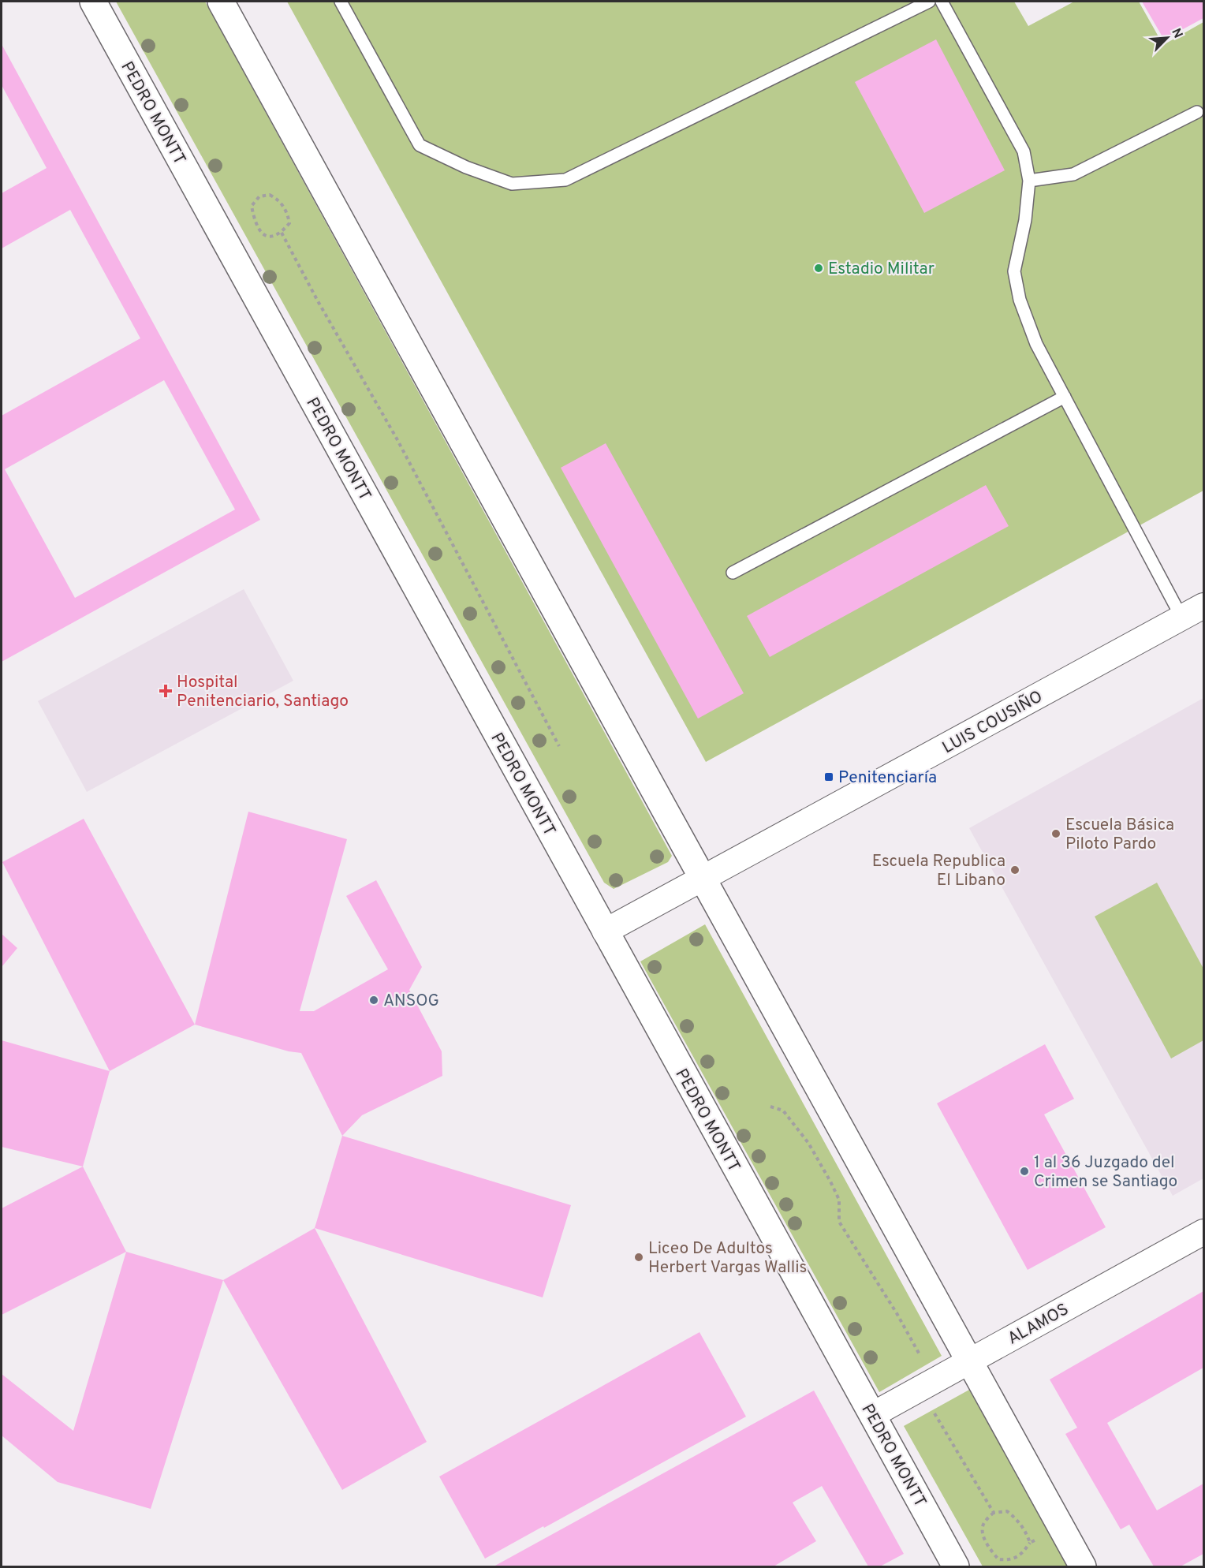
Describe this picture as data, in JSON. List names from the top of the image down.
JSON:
{
  "streets": {
    "street": ["PEDRO MONTT", "LUIS COUSIÑO", "ALAMOS"]
  },
  "crossings": [
    ["PEDRO MONTT", "LUIS COUSIÑO"],
    ["PEDRO MONTT", "ALAMOS"]
  ],
  "places": {
    "other": [
      "Estadio Militar",
      "Escuela Básica Piloto Pardo",
      "Escuela Republica El Libano",
      "ANSOG",
      "1 al 36 Juzgado del Crimen se Santiago",
      "Liceo De Adultos Herbert Vargas Wallis"
    ],
    "health": ["Hospital Penitenciario, Santiago"],
    "transit": ["Penitenciaría"]
  },
  "north": "top right"
}
